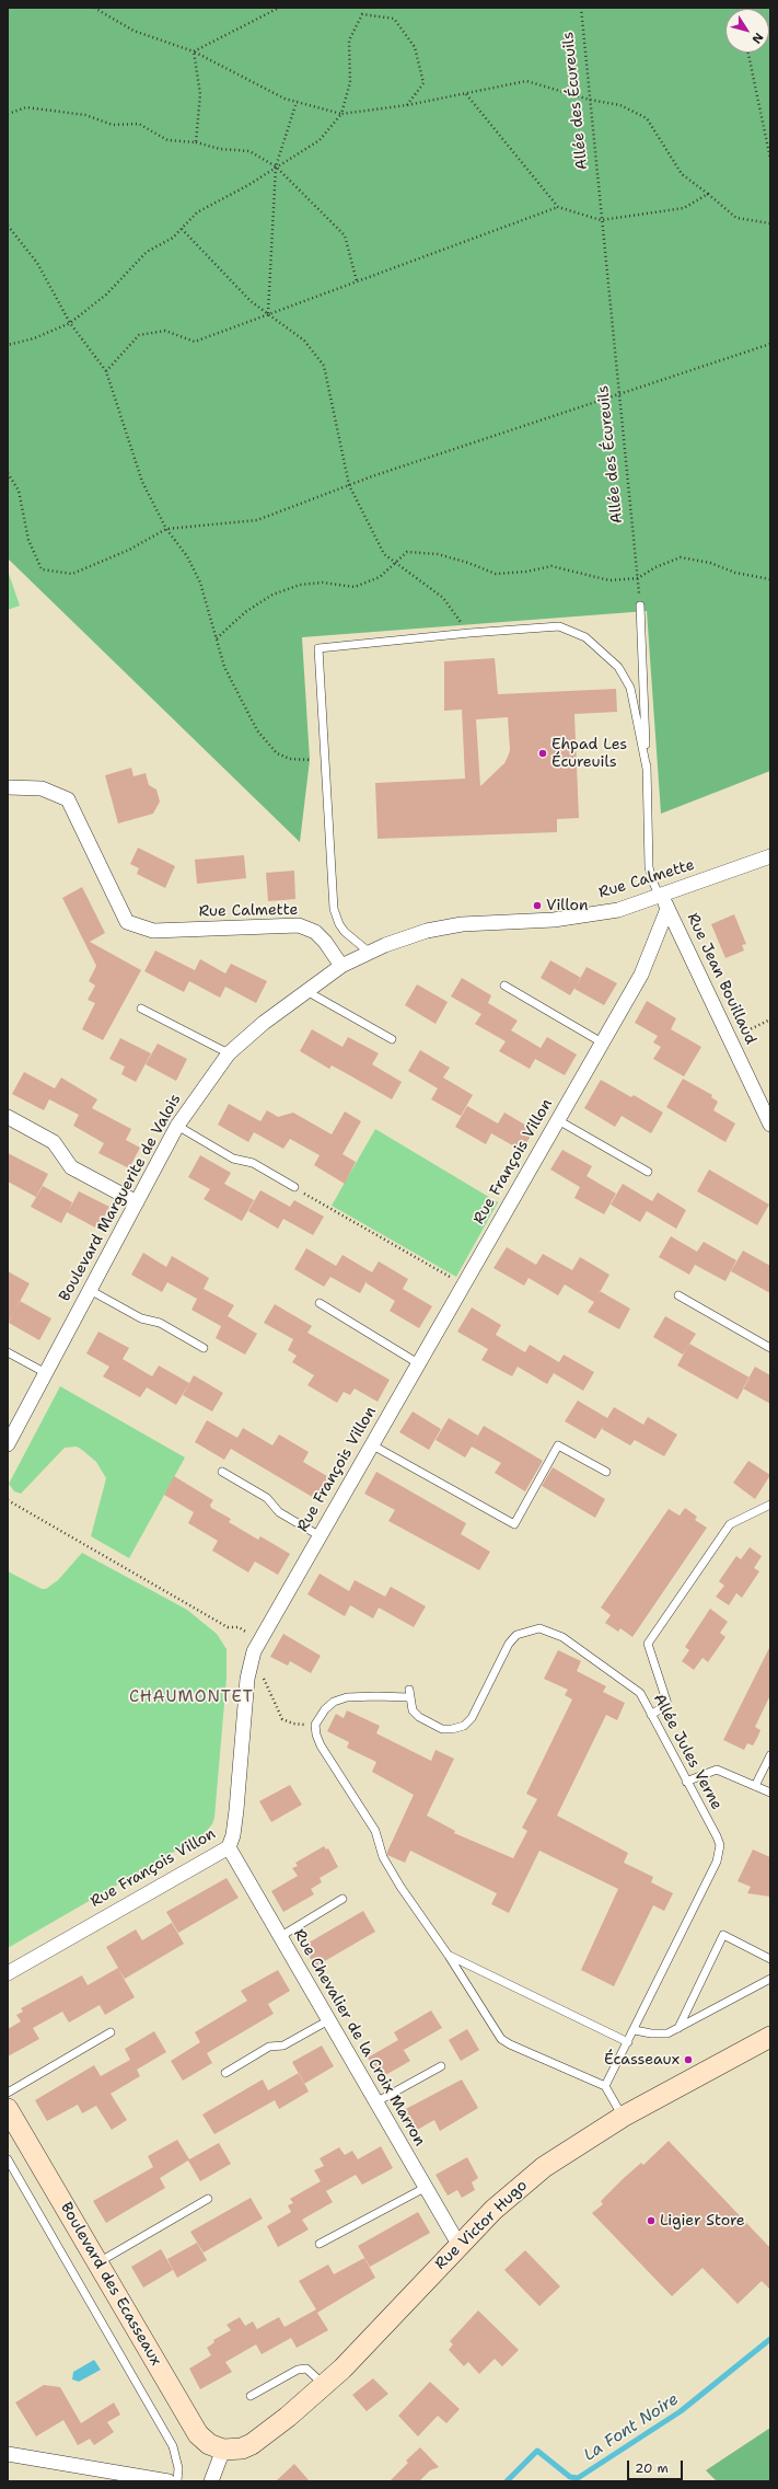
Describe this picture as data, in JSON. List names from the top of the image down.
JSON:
{
  "streets": {
    "street": [
      "Rue Calmette",
      "Rue Jean Bouillaud",
      "Rue François Villon",
      "Boulevard Marguerite de Valois",
      "Rue Chevalier de la Croix Marron",
      "Rue Victor Hugo",
      "Boulevard des Ecasseaux"
    ],
    "lane": ["Allée Jules Verne"],
    "path": ["Allée des Écureuils"]
  },
  "crossings": [
    ["Rue Calmette", "Rue Jean Bouillaud"],
    ["Rue Calmette", "Rue François Villon"],
    ["Rue Calmette", "Boulevard Marguerite de Valois"],
    ["Rue Jean Bouillaud", "Rue François Villon"],
    ["Rue François Villon", "Rue Chevalier de la Croix Marron"],
    ["Rue Chevalier de la Croix Marron", "Rue Victor Hugo"],
    ["Rue Victor Hugo", "Boulevard des Ecasseaux"]
  ],
  "districts": ["CHAUMONTET"],
  "water": ["La Font Noire"],
  "places": [
    "Ehpad Les Écureuils",
    "Villon",
    "Écasseaux",
    "Ligier Store"
  ],
  "scale_bar": "20 m",
  "north": "bottom right"
}
